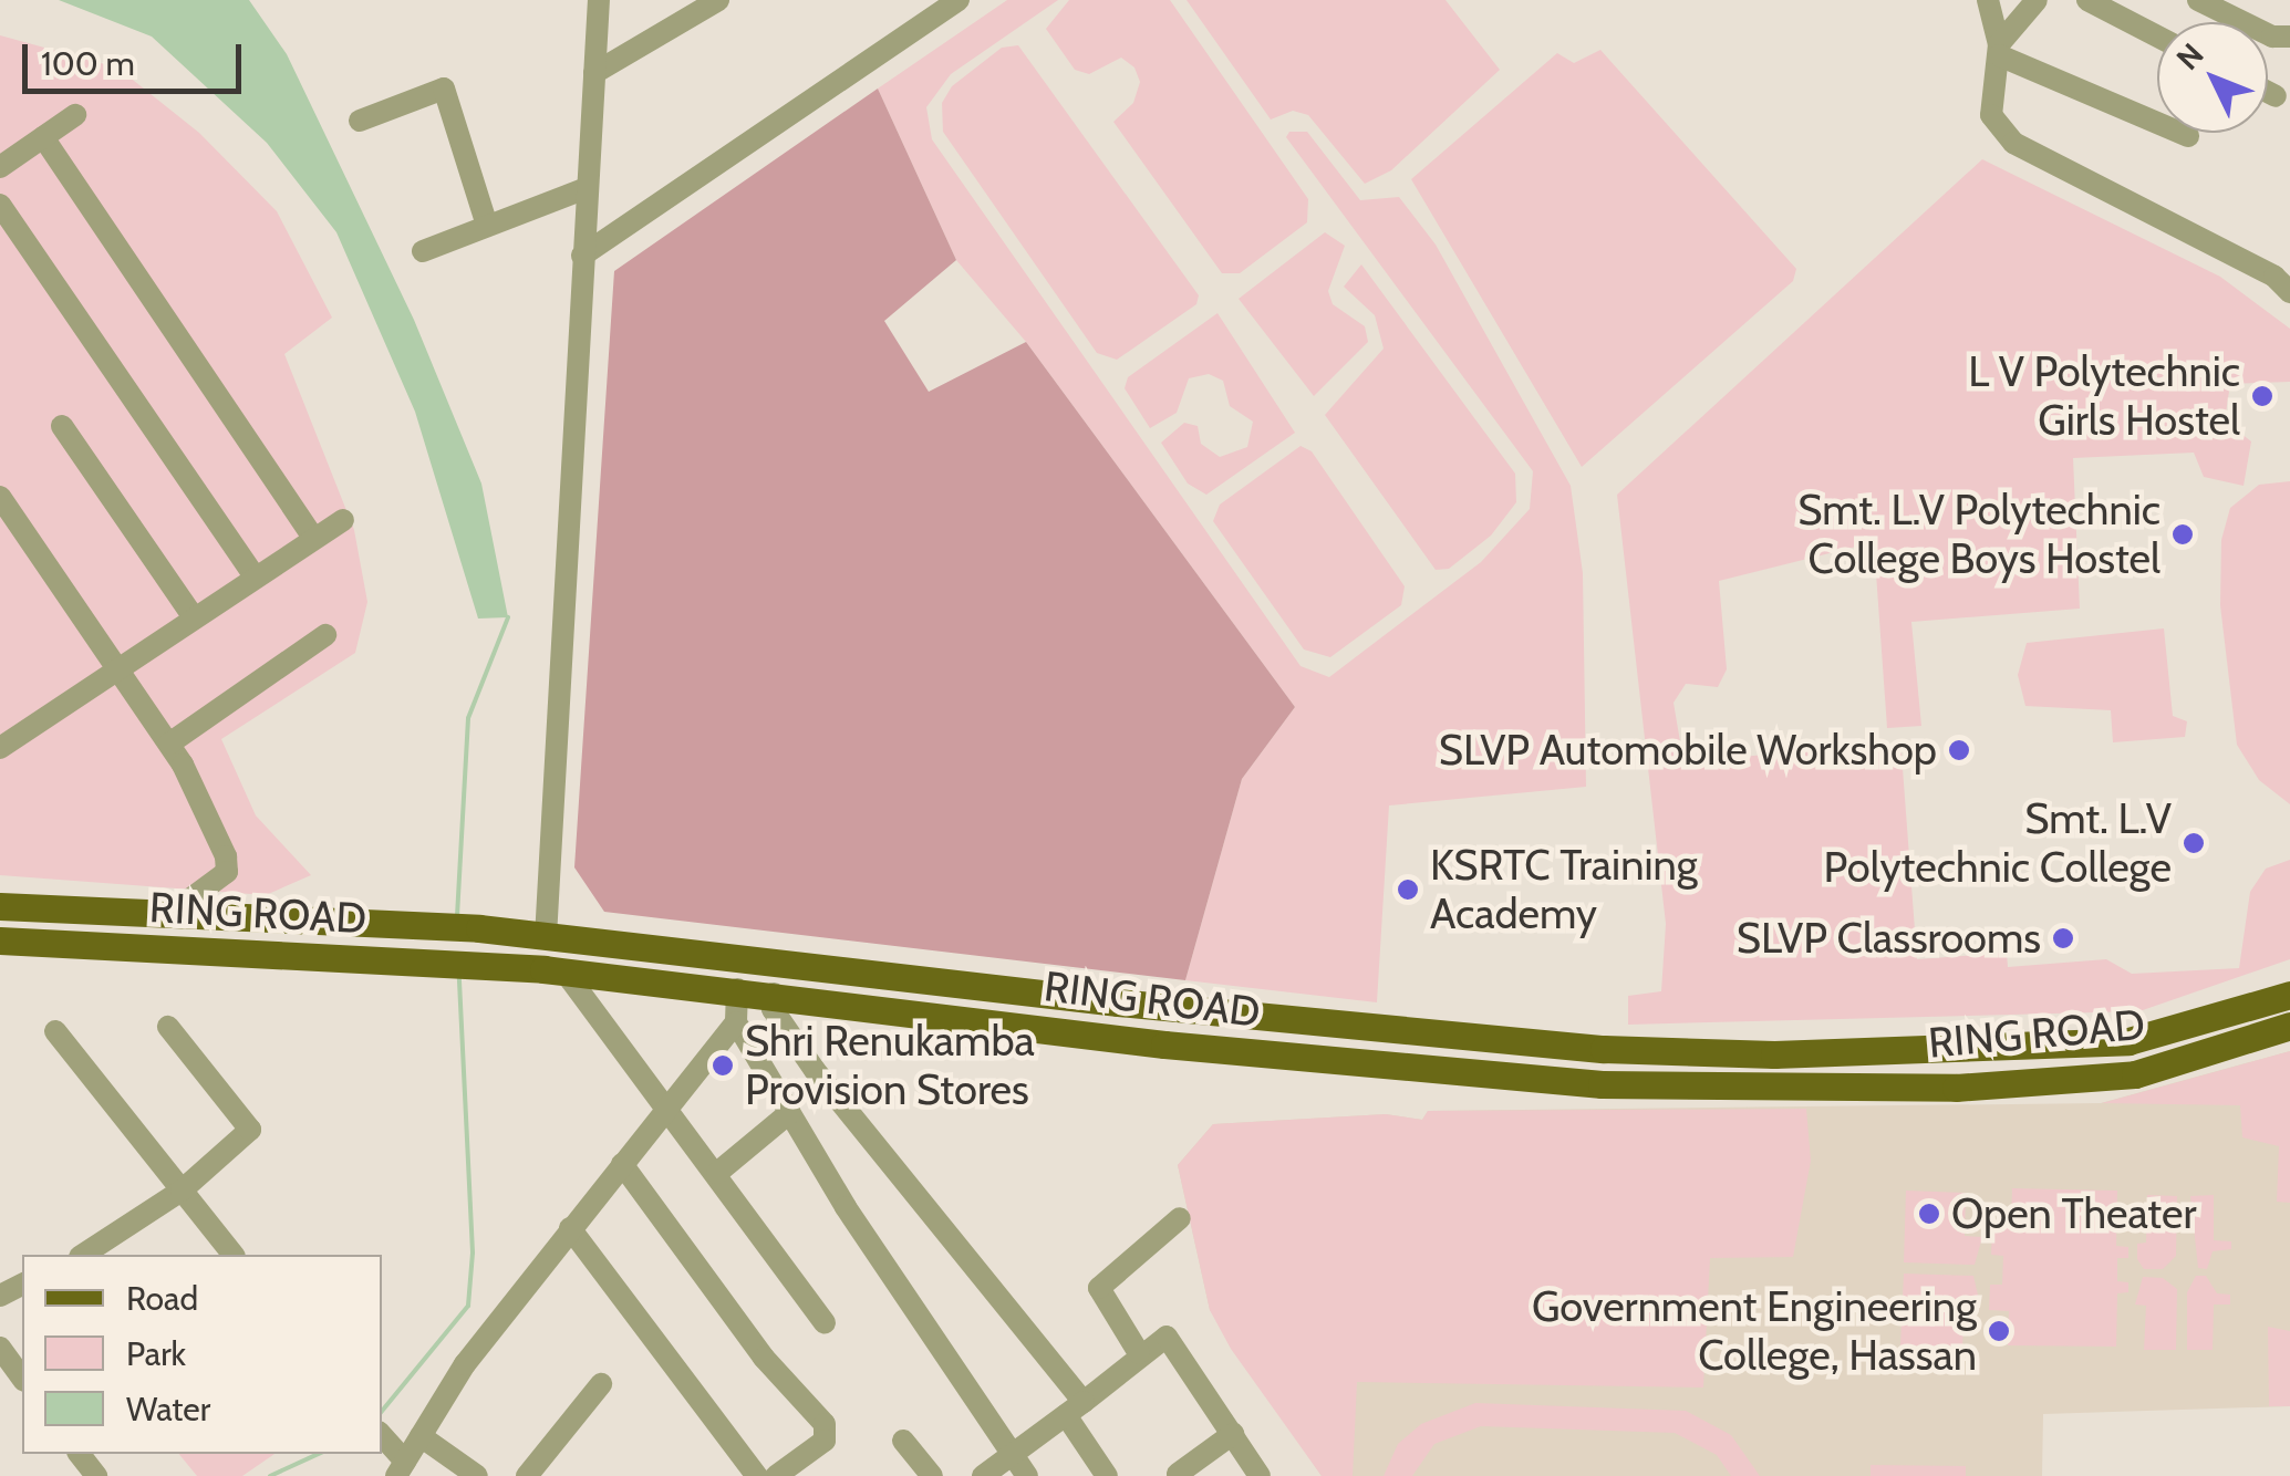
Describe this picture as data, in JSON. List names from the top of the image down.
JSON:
{
  "streets": {
    "main road": ["RING ROAD"]
  },
  "places": [
    "L V Polytechnic Girls Hostel",
    "Smt. L.V Polytechnic College Boys Hostel",
    "SLVP Automobile Workshop",
    "Smt. L.V Polytechnic College",
    "KSRTC Training Academy",
    "SLVP Classrooms",
    "Shri Renukamba Provision Stores",
    "Open Theater",
    "Government Engineering College, Hassan"
  ],
  "legend": ["Road", "Park", "Water"],
  "scale_bar": "100 m",
  "north": "top left"
}
